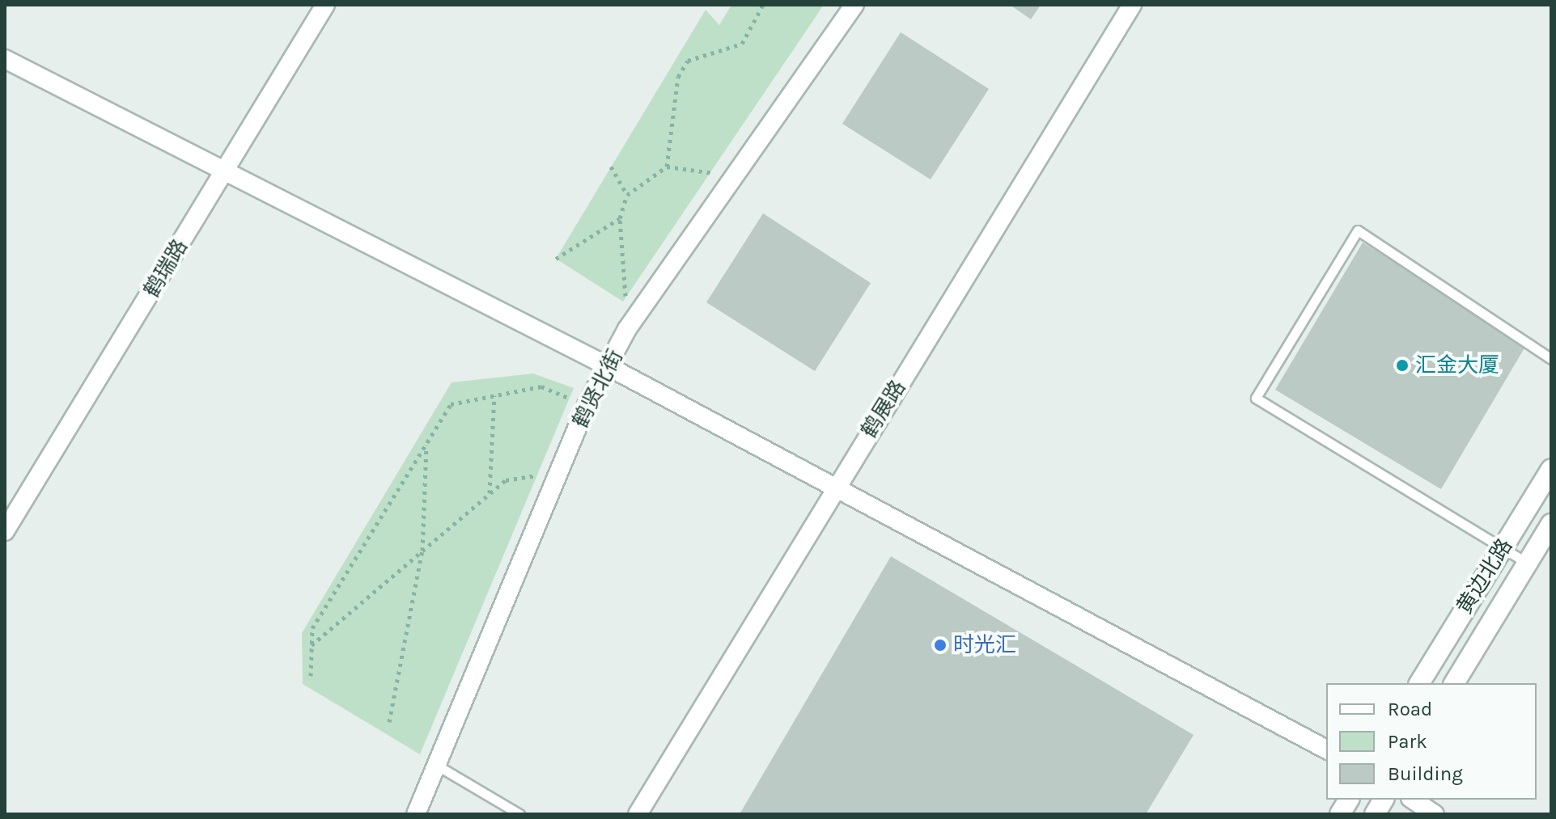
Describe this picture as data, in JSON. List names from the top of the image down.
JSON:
{
  "streets": {
    "street": [
      "鹤瑞路",
      "鹤贤北街",
      "鹤展路",
      "黄边北路"
    ]
  },
  "places": ["汇金大厦", "时光汇"],
  "legend": ["Road", "Park", "Building"]
}
